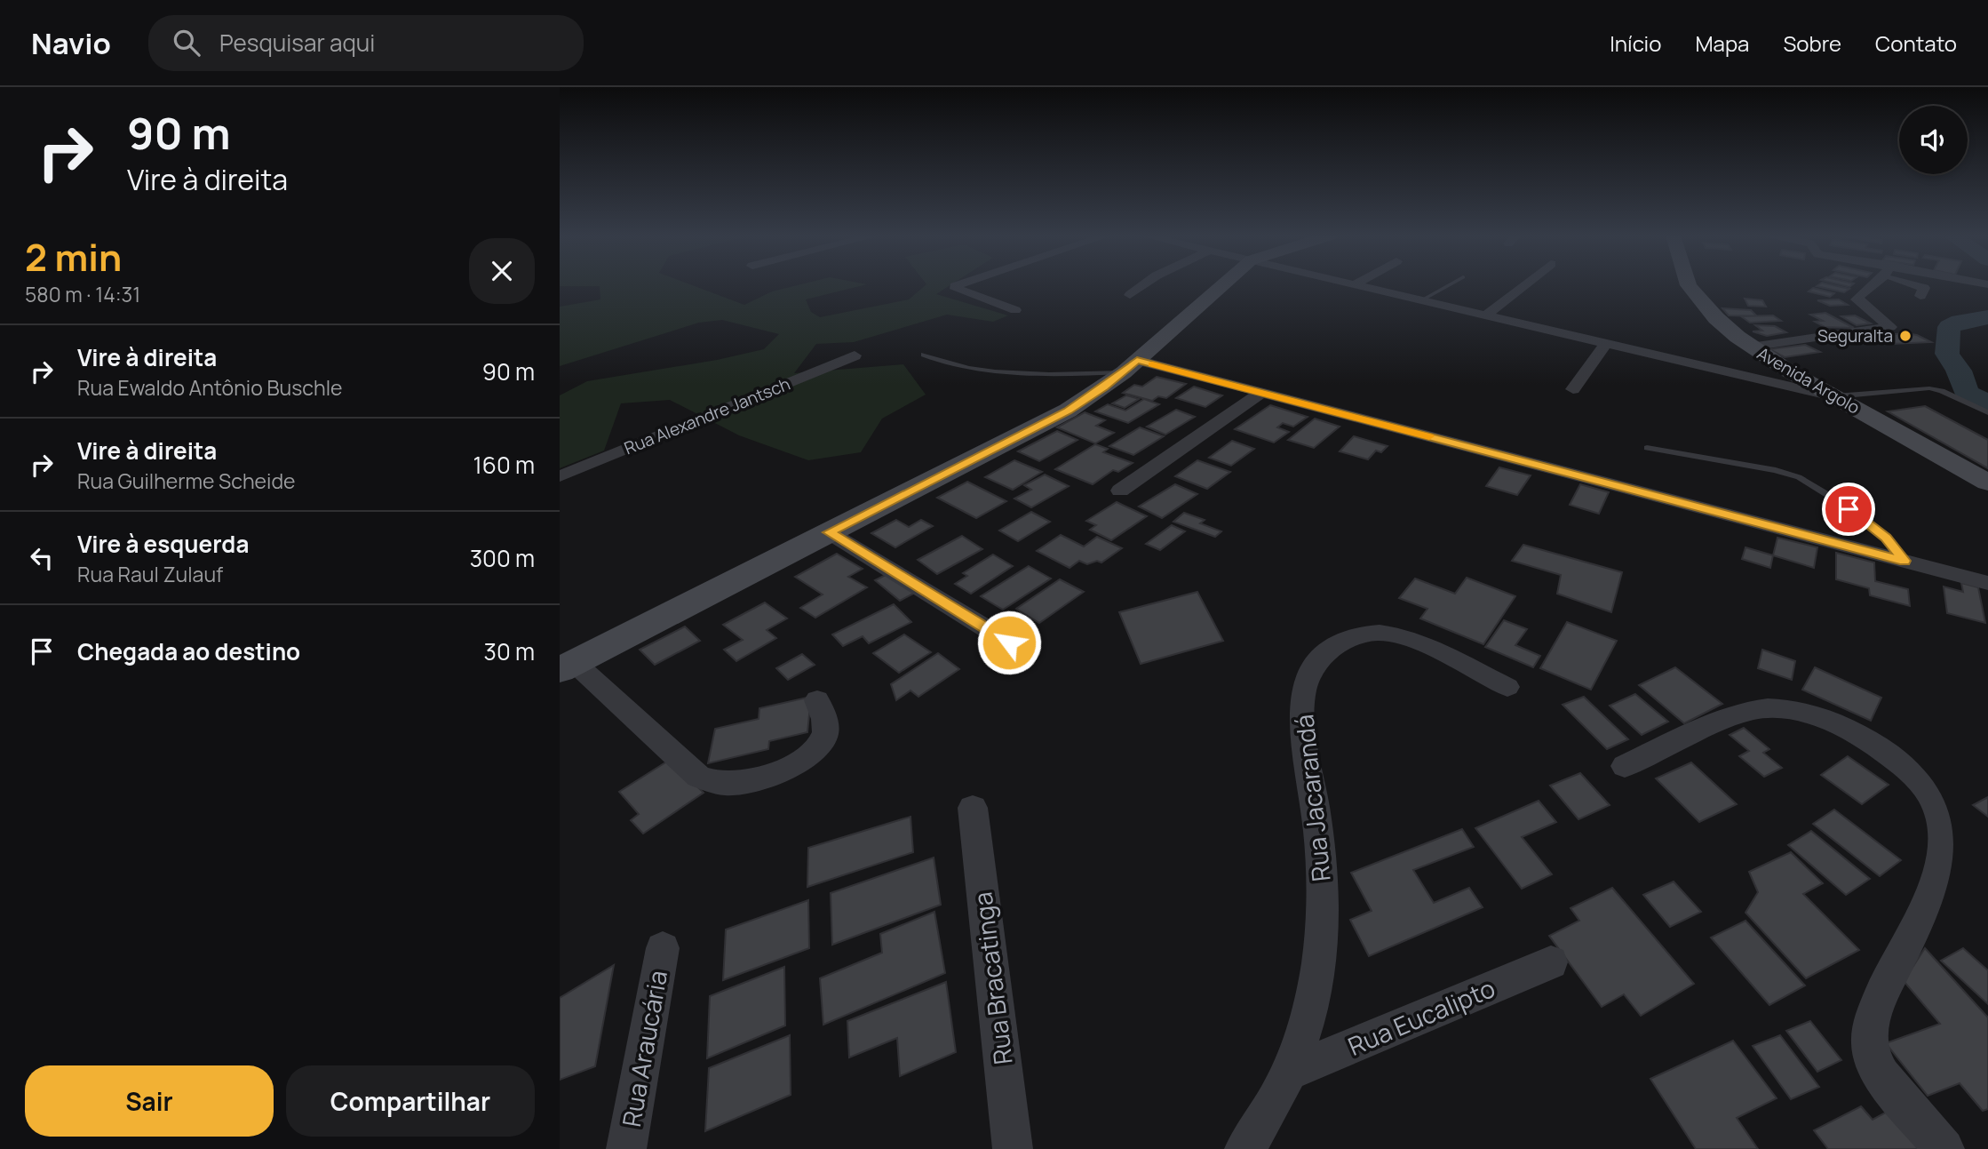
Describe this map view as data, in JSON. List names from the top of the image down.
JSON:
{
  "streets": {
    "street": [
      "Avenida Argolo",
      "Rua Alexandre Jantsch",
      "Rua Jacarandá",
      "Rua Bracatinga",
      "Rua Eucalipto",
      "Rua Araucária"
    ]
  },
  "crossings": [
    ["Rua Jacarandá", "Rua Eucalipto"]
  ],
  "places": ["Seguralta"],
  "page": {
    "header": "Navio",
    "search": "Pesquisar aqui",
    "nav": [
      "Início",
      "Mapa",
      "Sobre",
      "Contato"
    ],
    "turn": ["90 m", "Vire à direita"],
    "heading": ["2 min", "580 m · 14:31"],
    "list": [
      {
        "name": "Vire à direita",
        "note": "Rua Ewaldo Antônio Buschle",
        "value": "90 m"
      },
      {
        "name": "Vire à direita",
        "note": "Rua Guilherme Scheide",
        "value": "160 m"
      },
      {
        "name": "Vire à esquerda",
        "note": "Rua Raul Zulauf",
        "value": "300 m"
      },
      {
        "name": "Chegada ao destino",
        "value": "30 m"
      }
    ],
    "buttons": ["Sair", "Compartilhar"]
  }
}
